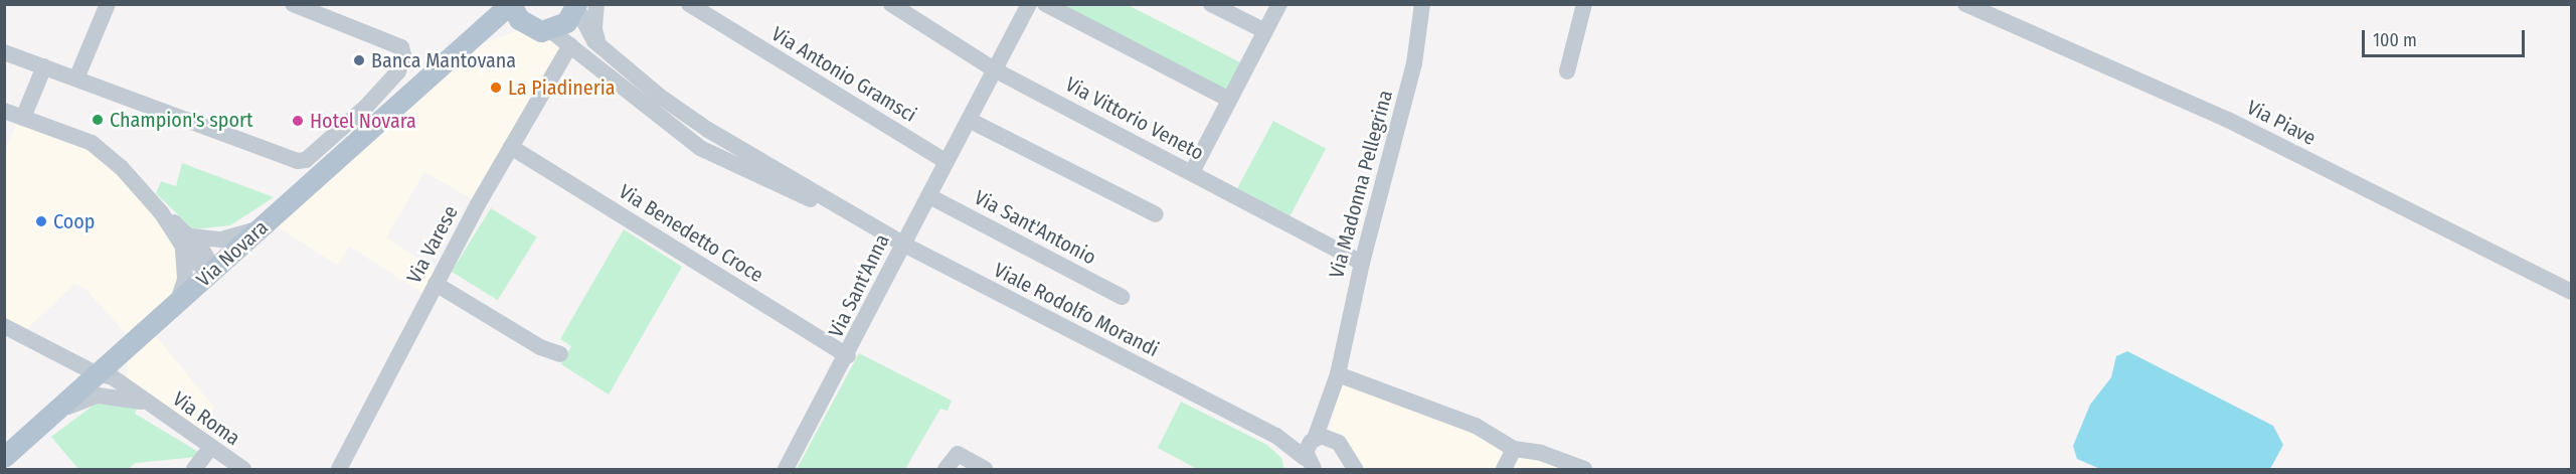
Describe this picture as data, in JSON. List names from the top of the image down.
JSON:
{
  "streets": {
    "main road": ["Via Novara"],
    "street": [
      "Via Antonio Gramsci",
      "Via Vittorio Veneto",
      "Via Piave",
      "Via Madonna Pellegrina",
      "Via Sant'Antonio",
      "Via Benedetto Croce",
      "Via Varese",
      "Via Sant'Anna",
      "Viale Rodolfo Morandi",
      "Via Roma"
    ]
  },
  "crossings": [
    ["Via Antonio Gramsci", "Via Sant'Anna"],
    ["Via Vittorio Veneto", "Via Madonna Pellegrina"],
    ["Via Vittorio Veneto", "Via Sant'Anna"],
    ["Via Madonna Pellegrina", "Viale Rodolfo Morandi"],
    ["Via Sant'Antonio", "Via Sant'Anna"],
    ["Via Benedetto Croce", "Via Varese"],
    ["Via Benedetto Croce", "Via Sant'Anna"],
    ["Via Varese", "Viale Rodolfo Morandi"],
    ["Via Novara", "Via Roma"],
    ["Via Sant'Anna", "Viale Rodolfo Morandi"]
  ],
  "places": [
    "Banca Mantovana",
    "La Piadineria",
    "Champion's sport",
    "Hotel Novara",
    "Coop"
  ],
  "scale_bar": "100 m"
}
